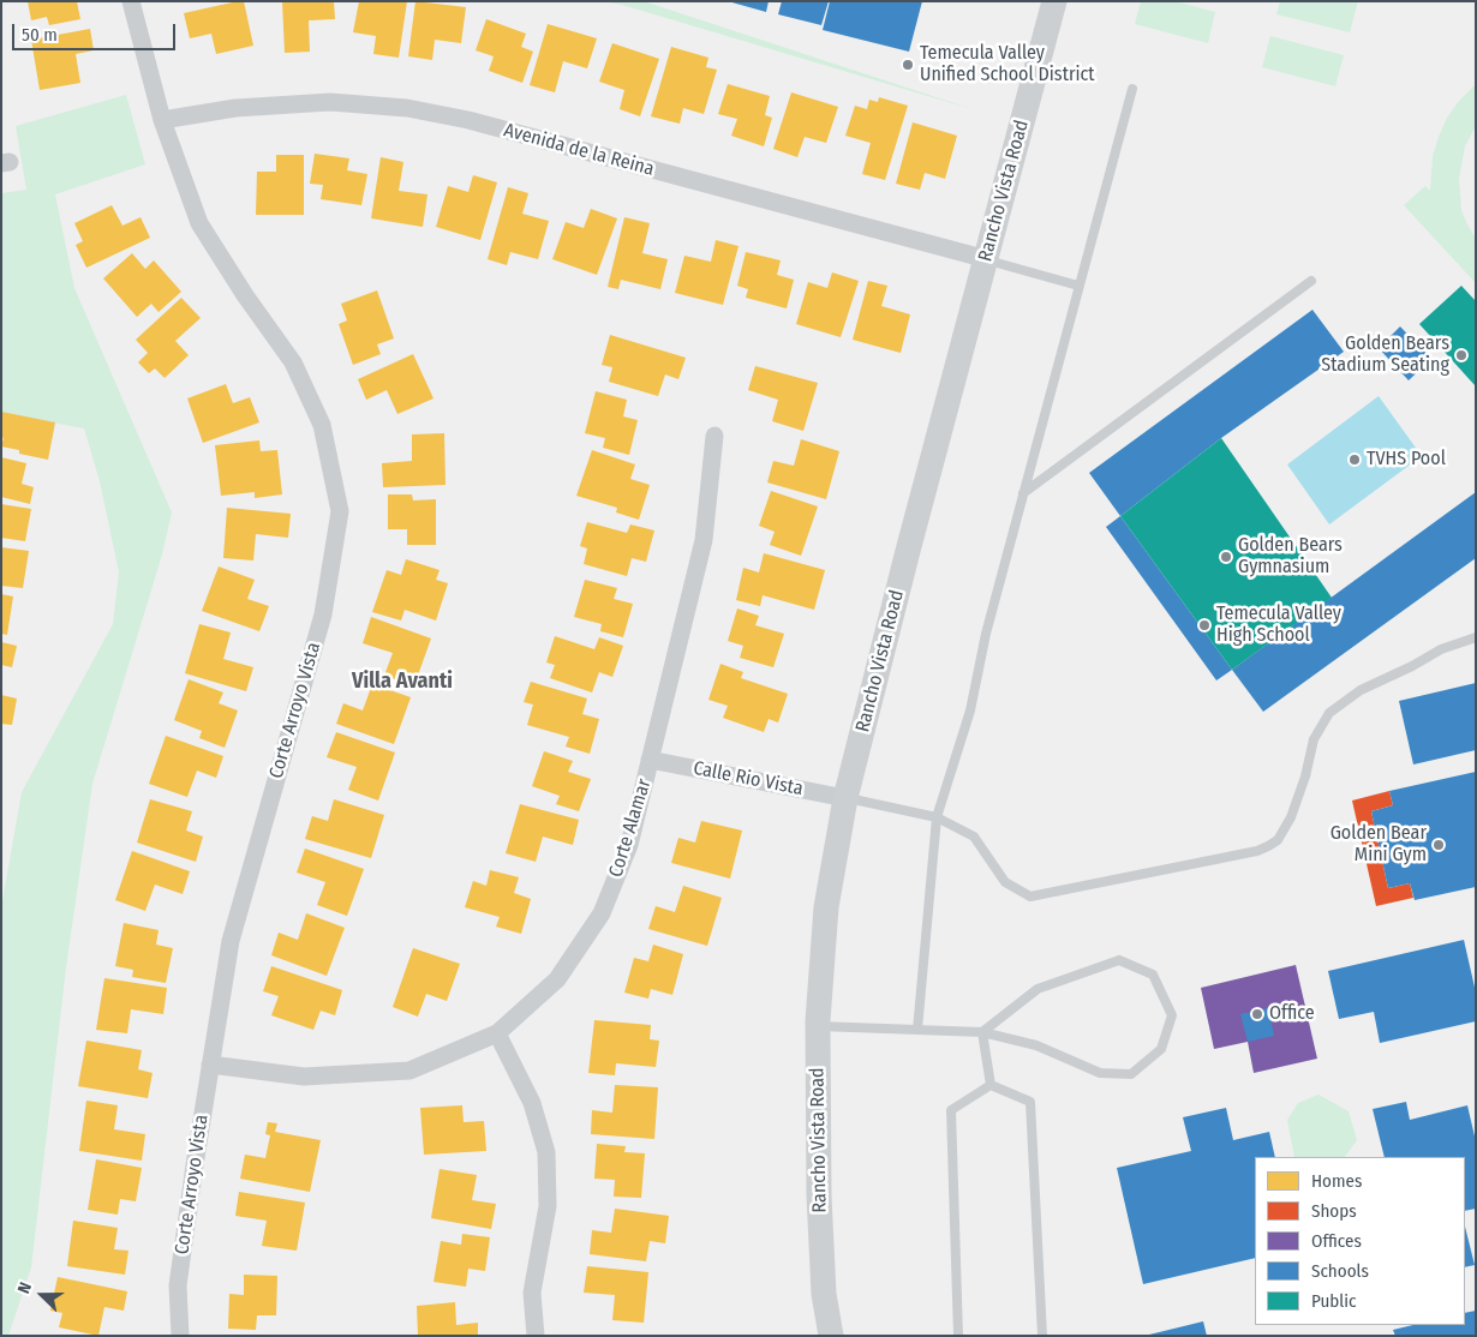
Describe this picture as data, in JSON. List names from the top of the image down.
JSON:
{
  "streets": {
    "main road": ["Rancho Vista Road"],
    "street": [
      "Avenida de la Reina",
      "Corte Arroyo Vista",
      "Calle Rio Vista",
      "Corte Alamar"
    ]
  },
  "crossings": [
    ["Avenida de la Reina", "Rancho Vista Road"],
    ["Avenida de la Reina", "Corte Arroyo Vista"],
    ["Rancho Vista Road", "Calle Rio Vista"],
    ["Corte Arroyo Vista", "Corte Alamar"],
    ["Calle Rio Vista", "Corte Alamar"]
  ],
  "districts": ["Villa Avanti"],
  "places": [
    "Temecula Valley Unified School District",
    "Golden Bears Stadium Seating",
    "TVHS Pool",
    "Golden Bears Gymnasium",
    "Temecula Valley High School",
    "Golden Bear Mini Gym",
    "Office"
  ],
  "legend": [
    "Homes",
    "Shops",
    "Offices",
    "Schools",
    "Public"
  ],
  "scale_bar": "50 m",
  "north": "left"
}
